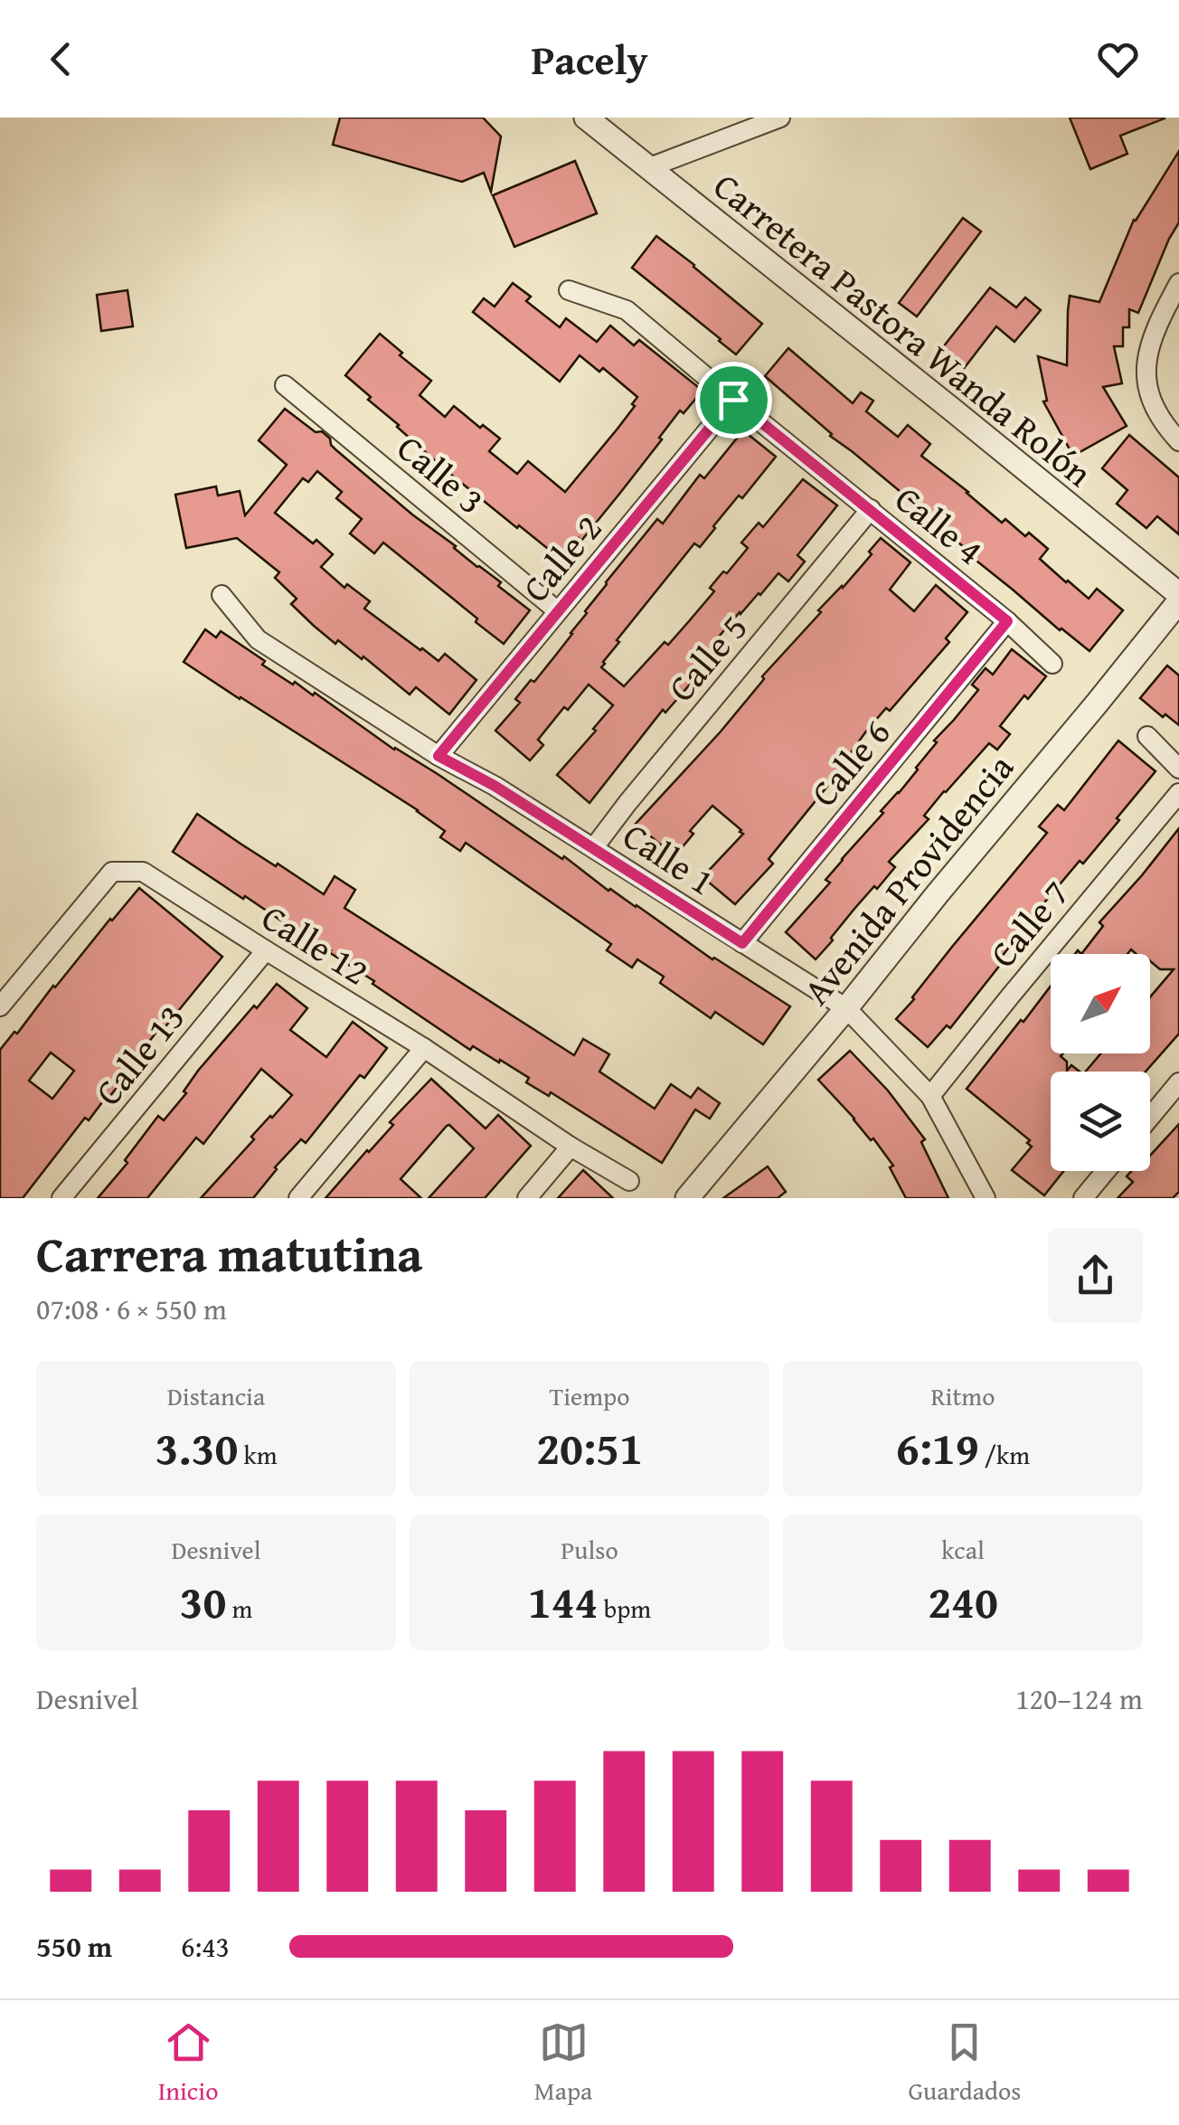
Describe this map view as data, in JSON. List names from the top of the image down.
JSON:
{
  "streets": {
    "street": [
      "Carretera Pastora Wanda Rolón",
      "Calle 3",
      "Calle 4",
      "Calle 2",
      "Calle 5",
      "Calle 6",
      "Calle 1",
      "Avenida Providencia",
      "Calle 7",
      "Calle 12",
      "Calle 13"
    ]
  },
  "crossings": [
    ["Calle 3", "Calle 2"],
    ["Calle 4", "Calle 2"],
    ["Calle 4", "Calle 5"],
    ["Calle 4", "Calle 6"],
    ["Calle 2", "Calle 1"],
    ["Calle 5", "Calle 1"],
    ["Calle 6", "Calle 1"],
    ["Calle 1", "Avenida Providencia"],
    ["Calle 1", "Calle 7"],
    ["Calle 12", "Calle 13"]
  ],
  "north": "top right",
  "page": {
    "header": "Pacely",
    "heading": ["Carrera matutina", "07:08 · 6 × 550 m"],
    "stats": [
      ["Distancia", "3.30 km"],
      ["Tiempo", "20:51"],
      ["Ritmo", "6:19 /km"],
      ["Desnivel", "30 m"],
      ["Pulso", "144 bpm"],
      ["kcal", "240"]
    ],
    "chart": ["Desnivel", "120–124 m"],
    "list": [
      {
        "name": "550 m",
        "note": "6:43"
      }
    ],
    "tabs": ["Inicio", "Mapa", "Guardados"]
  }
}
